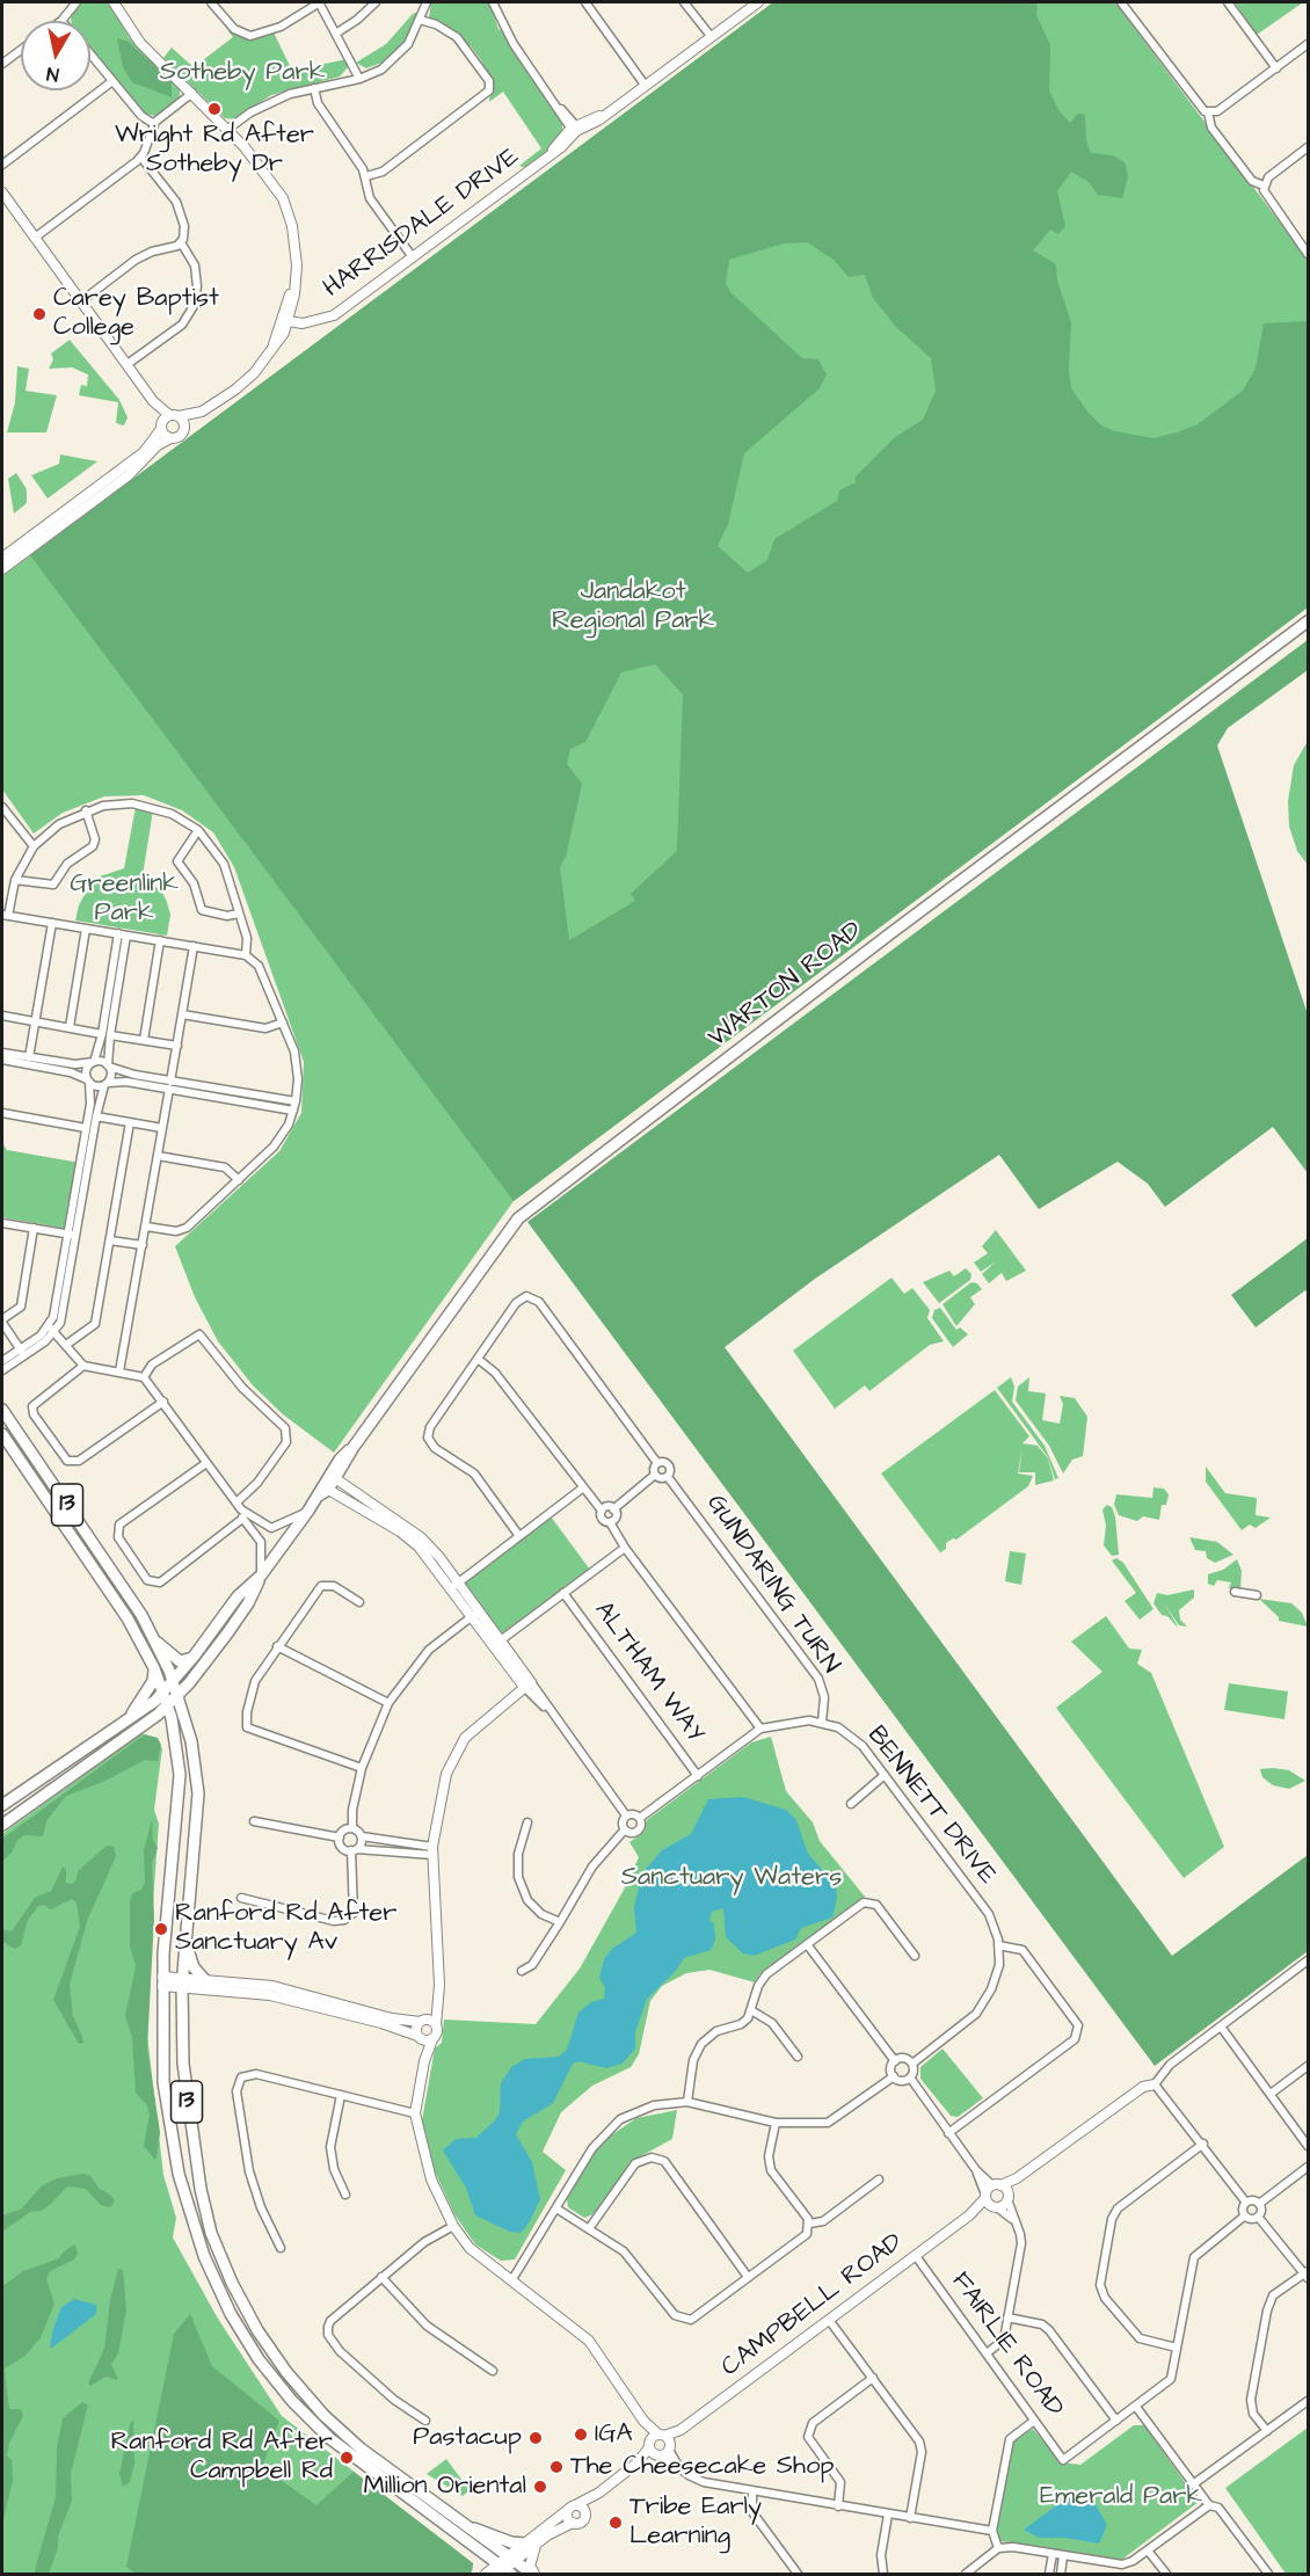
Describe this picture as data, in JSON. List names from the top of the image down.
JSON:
{
  "streets": {
    "main road": ["WARTON ROAD", "13"],
    "street": [
      "HARRISDALE DRIVE",
      "GUNDARING TURN",
      "ALTHAM WAY",
      "BENNETT DRIVE",
      "CAMPBELL ROAD",
      "FAIRLIE ROAD"
    ]
  },
  "crossings": [
    ["WARTON ROAD", "13"],
    ["13", "CAMPBELL ROAD"],
    ["GUNDARING TURN", "BENNETT DRIVE"],
    ["ALTHAM WAY", "BENNETT DRIVE"],
    ["CAMPBELL ROAD", "FAIRLIE ROAD"]
  ],
  "parks": [
    "Sotheby Park",
    "Jandakot Regional Park",
    "Greenlink Park",
    "Sanctuary Waters",
    "Emerald Park"
  ],
  "places": [
    "Wright Rd After Sotheby Dr",
    "Carey Baptist College",
    "Ranford Rd After Sanctuary Av",
    "IGA",
    "Pastacup",
    "Ranford Rd After Campbell Rd",
    "The Cheesecake Shop",
    "Million Oriental",
    "Tribe Early Learning"
  ],
  "north": "bottom"
}
